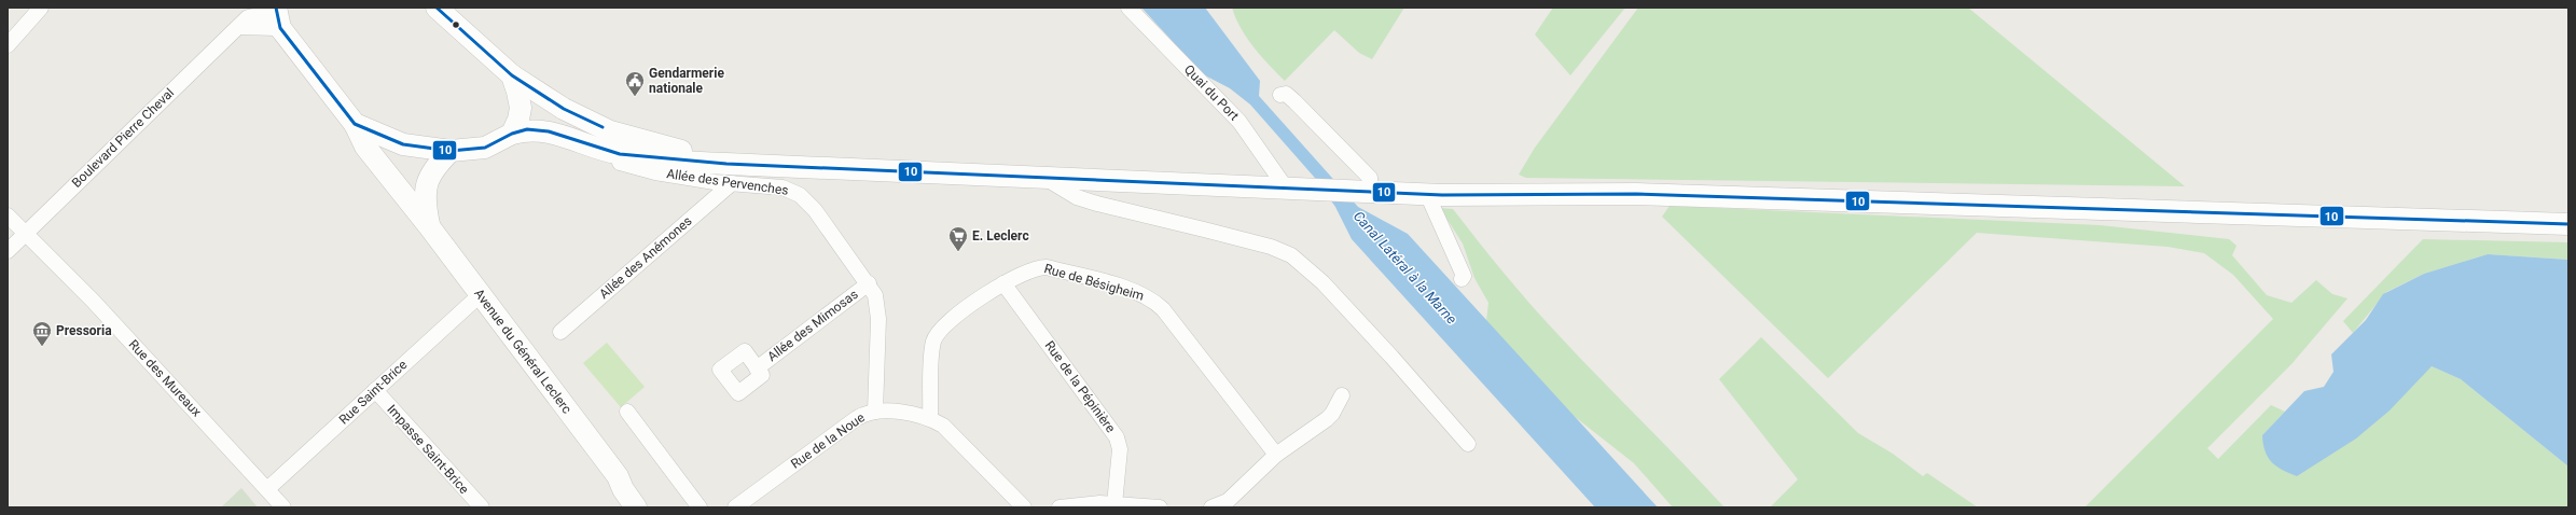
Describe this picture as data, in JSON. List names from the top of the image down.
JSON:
{
  "streets": {
    "main road": ["Avenue du Général Leclerc"],
    "street": [
      "Quai du Port",
      "Boulevard Pierre Cheval",
      "Allée des Pervenches",
      "Allée des Anémones",
      "Rue de Bésigheim",
      "Allée des Mimosas",
      "Rue des Mureaux",
      "Rue de la Pépinière",
      "Rue Saint-Brice",
      "Rue de la Noue",
      "Impasse Saint-Brice"
    ]
  },
  "crossings": [
    ["Boulevard Pierre Cheval", "Rue des Mureaux"],
    ["Allée des Pervenches", "Allée des Anémones"],
    ["Allée des Pervenches", "Allée des Mimosas"],
    ["Allée des Pervenches", "Rue de la Noue"],
    ["Rue de Bésigheim", "Rue de la Pépinière"],
    ["Rue de Bésigheim", "Rue de la Noue"],
    ["Avenue du Général Leclerc", "Rue Saint-Brice"],
    ["Rue des Mureaux", "Rue Saint-Brice"],
    ["Rue Saint-Brice", "Impasse Saint-Brice"]
  ],
  "water": ["Canal Latéral à la Marne"],
  "places": {
    "public building": ["Gendarmerie nationale"],
    "supermarket": ["E. Leclerc"],
    "museum": ["Pressoria"]
  },
  "lines": ["transit line 10"]
}
